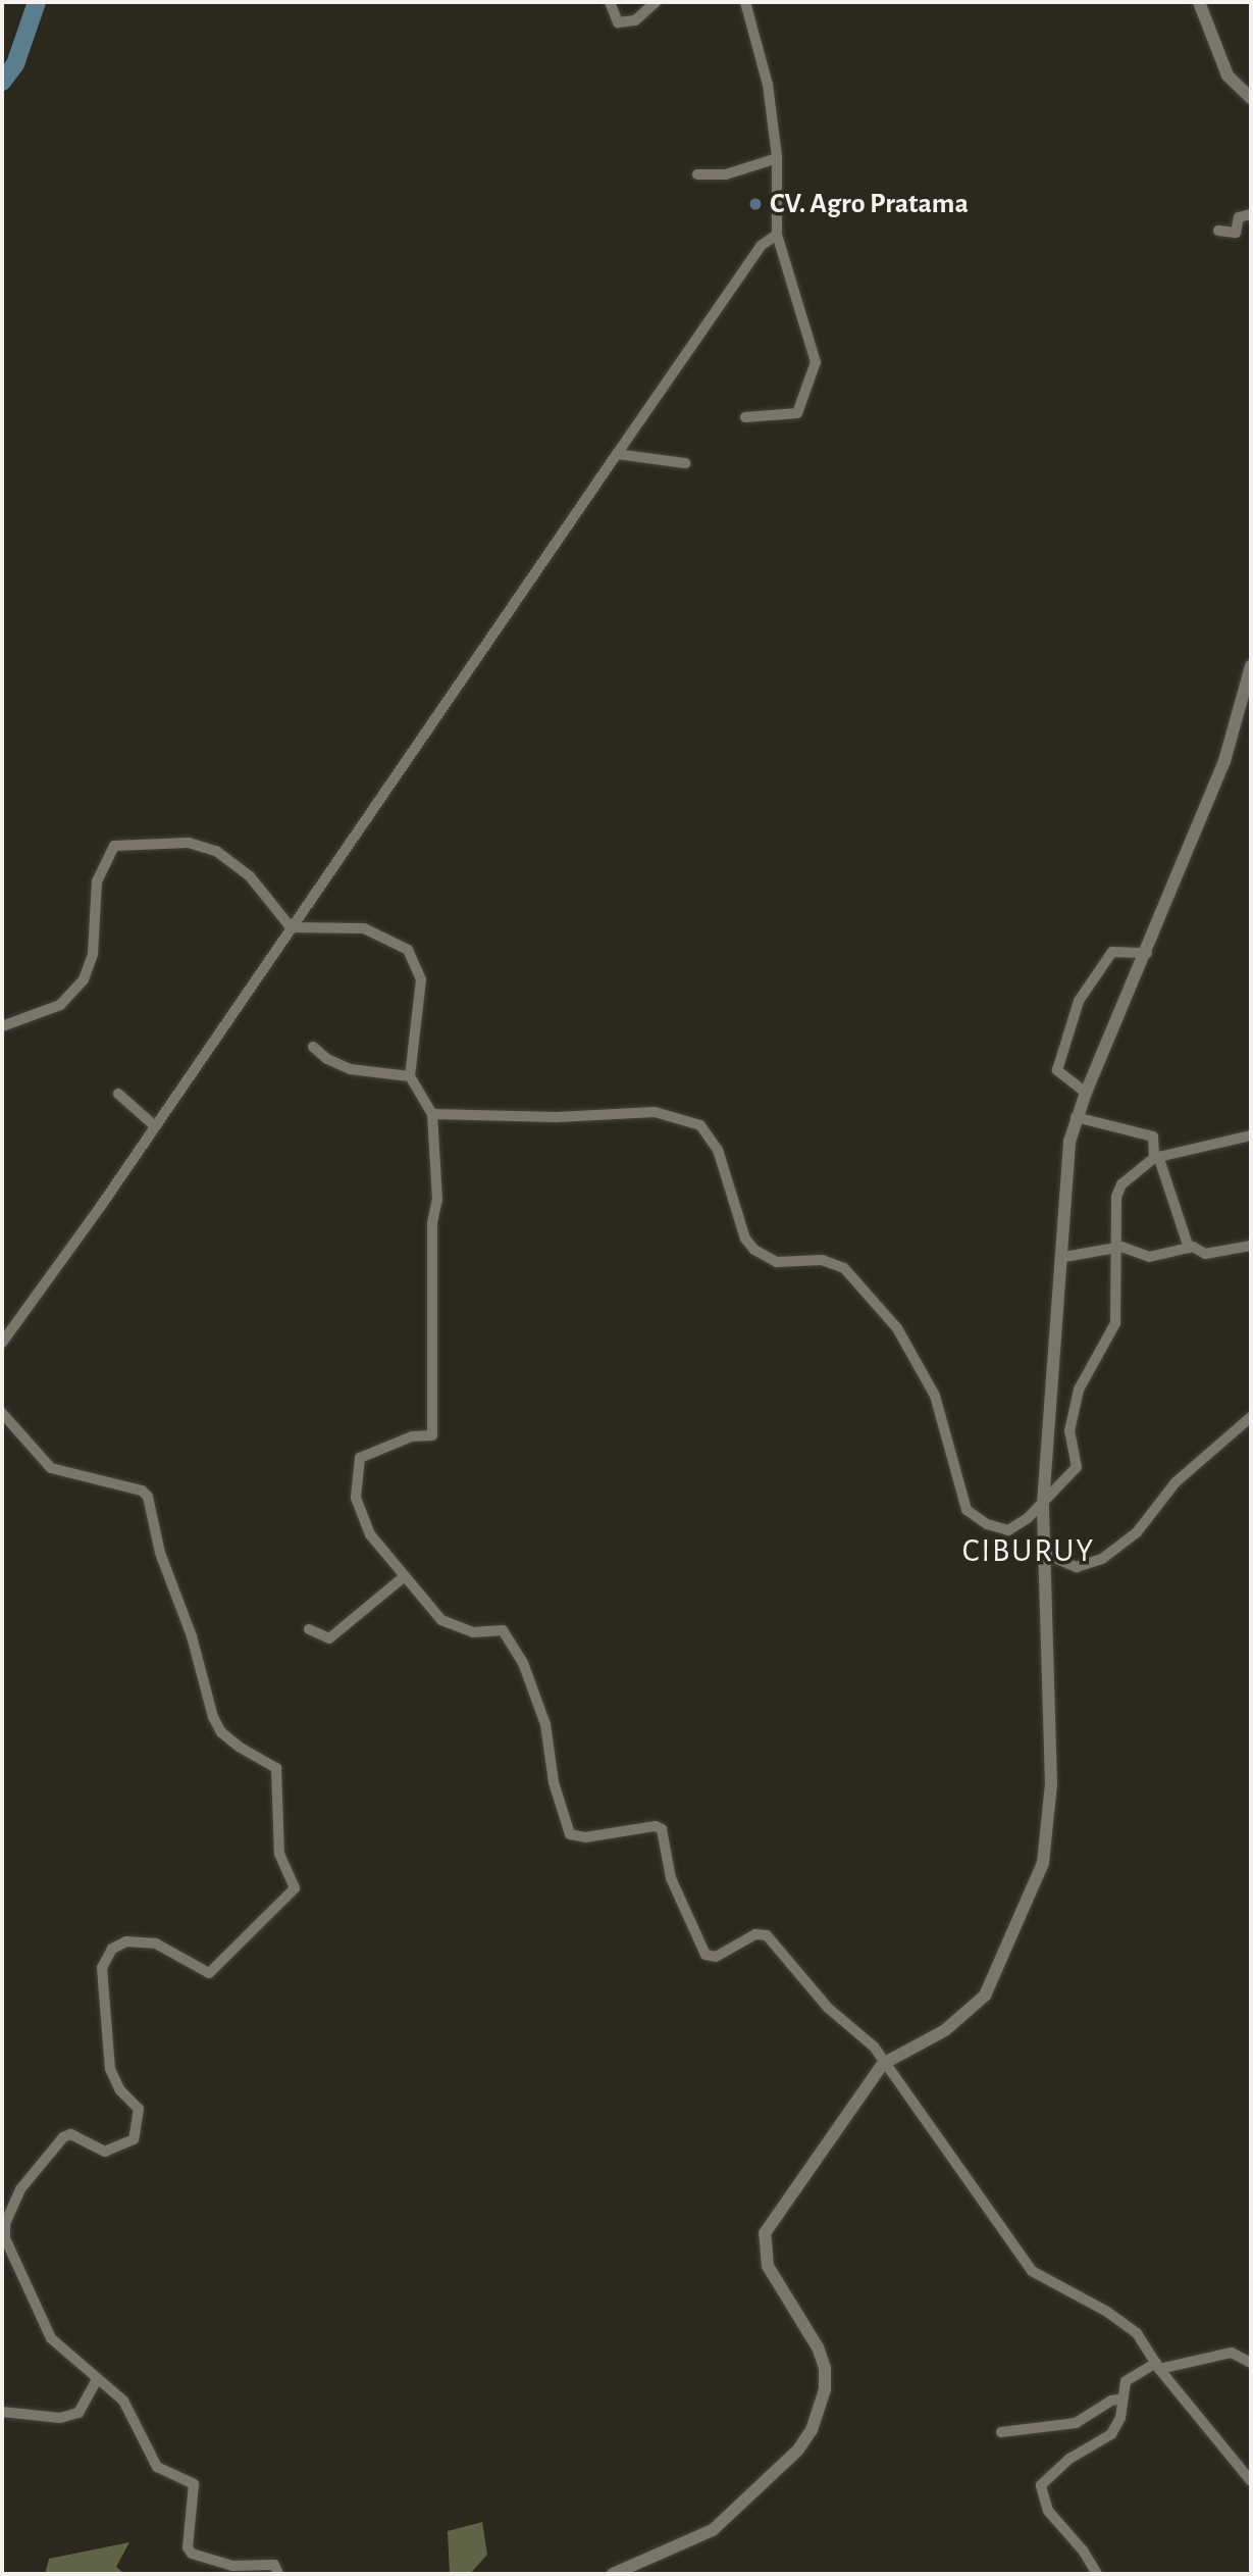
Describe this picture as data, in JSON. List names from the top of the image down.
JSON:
{
  "districts": ["CIBURUY"],
  "places": ["CV. Agro Pratama"]
}
